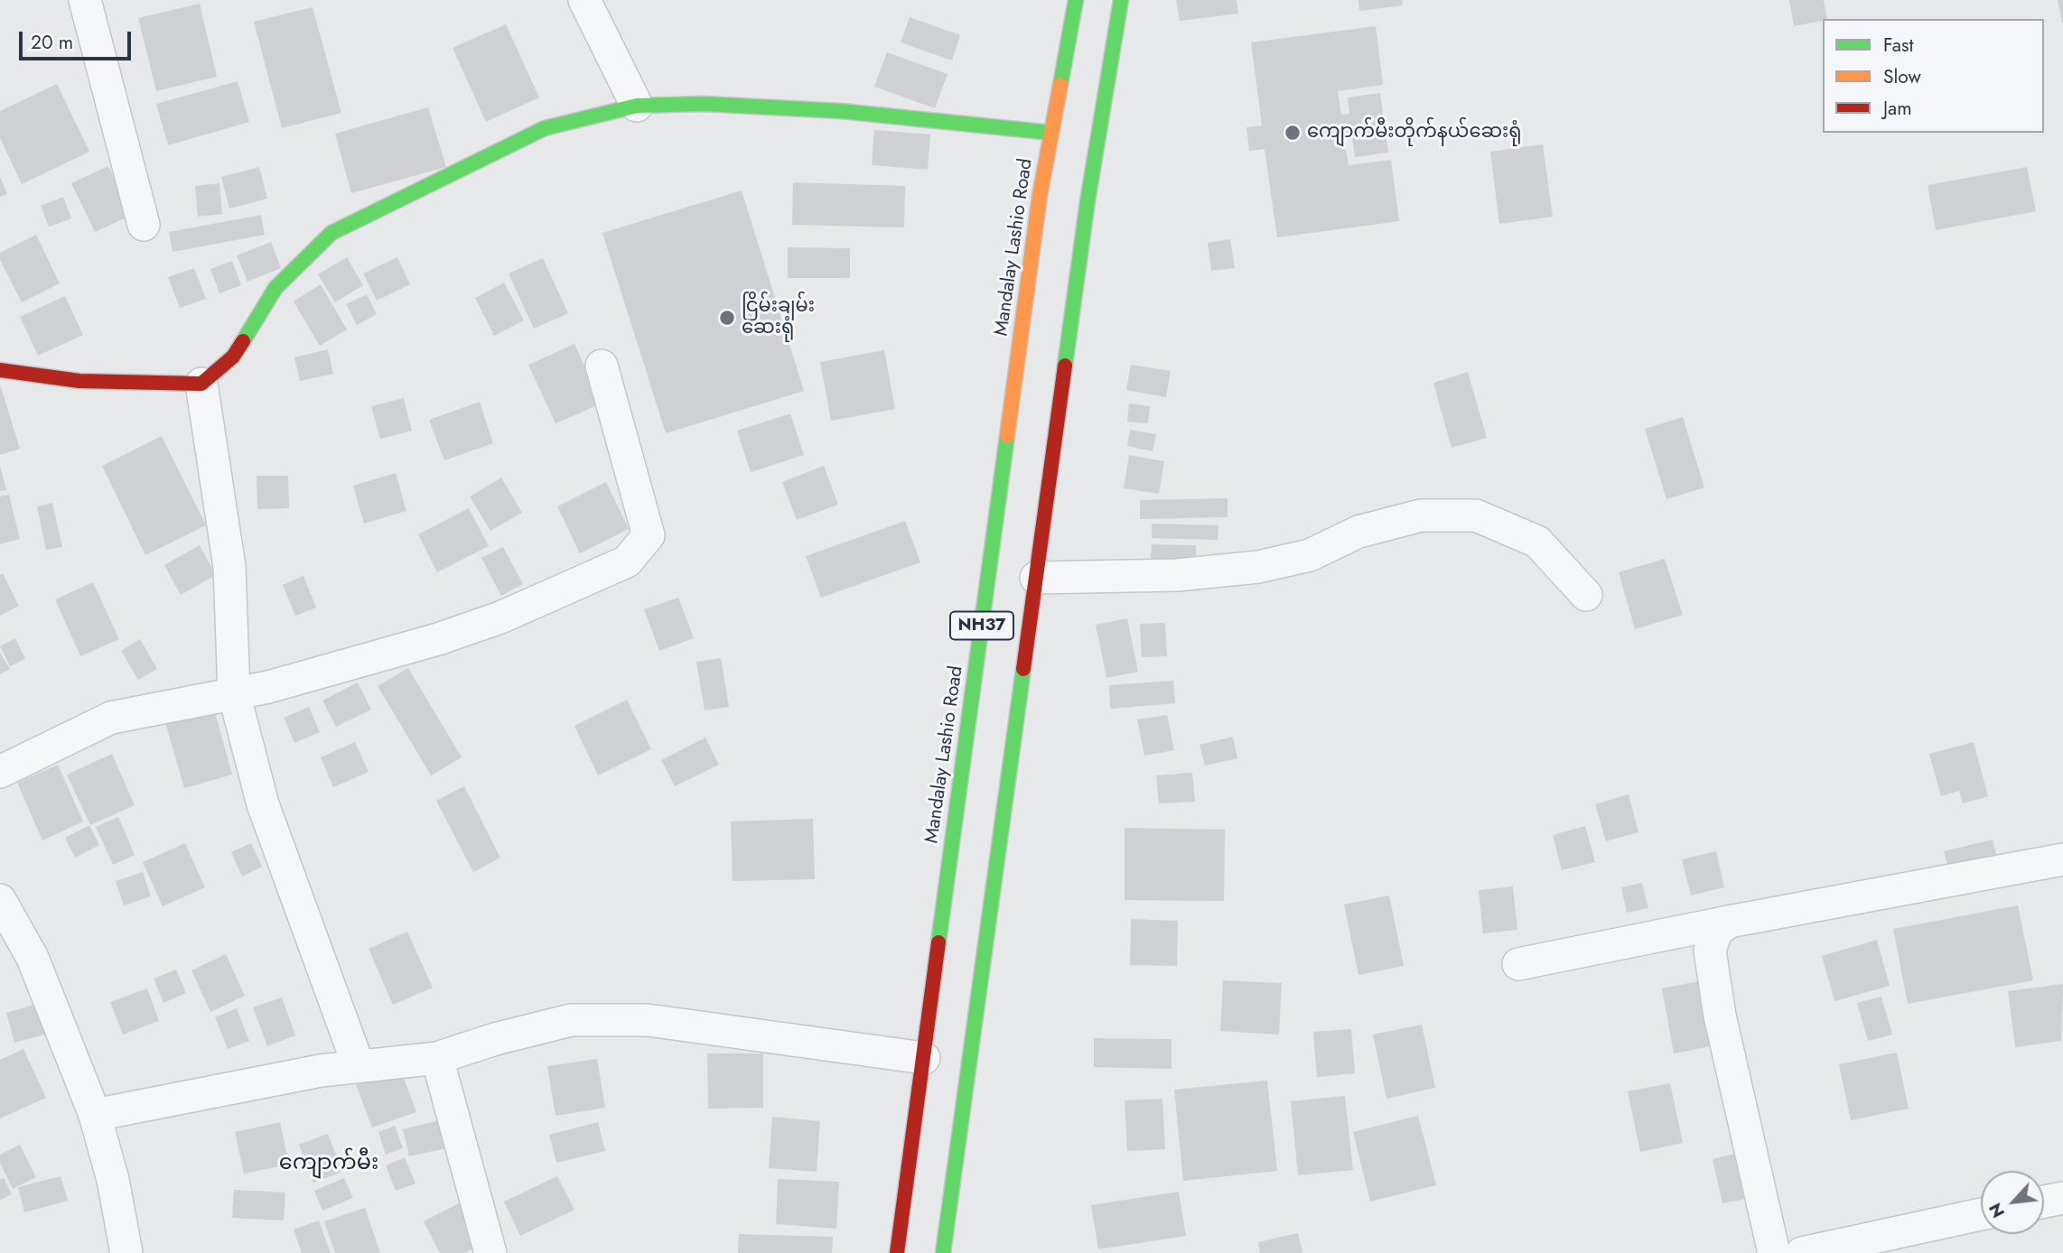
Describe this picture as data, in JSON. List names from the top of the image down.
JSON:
{
  "streets": {
    "main road": ["Mandalay Lashio Road", "NH37"]
  },
  "districts": ["ကျောက်မီး"],
  "places": ["ကျောက်မီးတိုက်နယ်ဆေးရုံ", "ငြိမ်းချမ်း ဆေးရုံ"],
  "legend": ["Fast", "Slow", "Jam"],
  "scale_bar": "20 m",
  "north": "bottom left"
}
